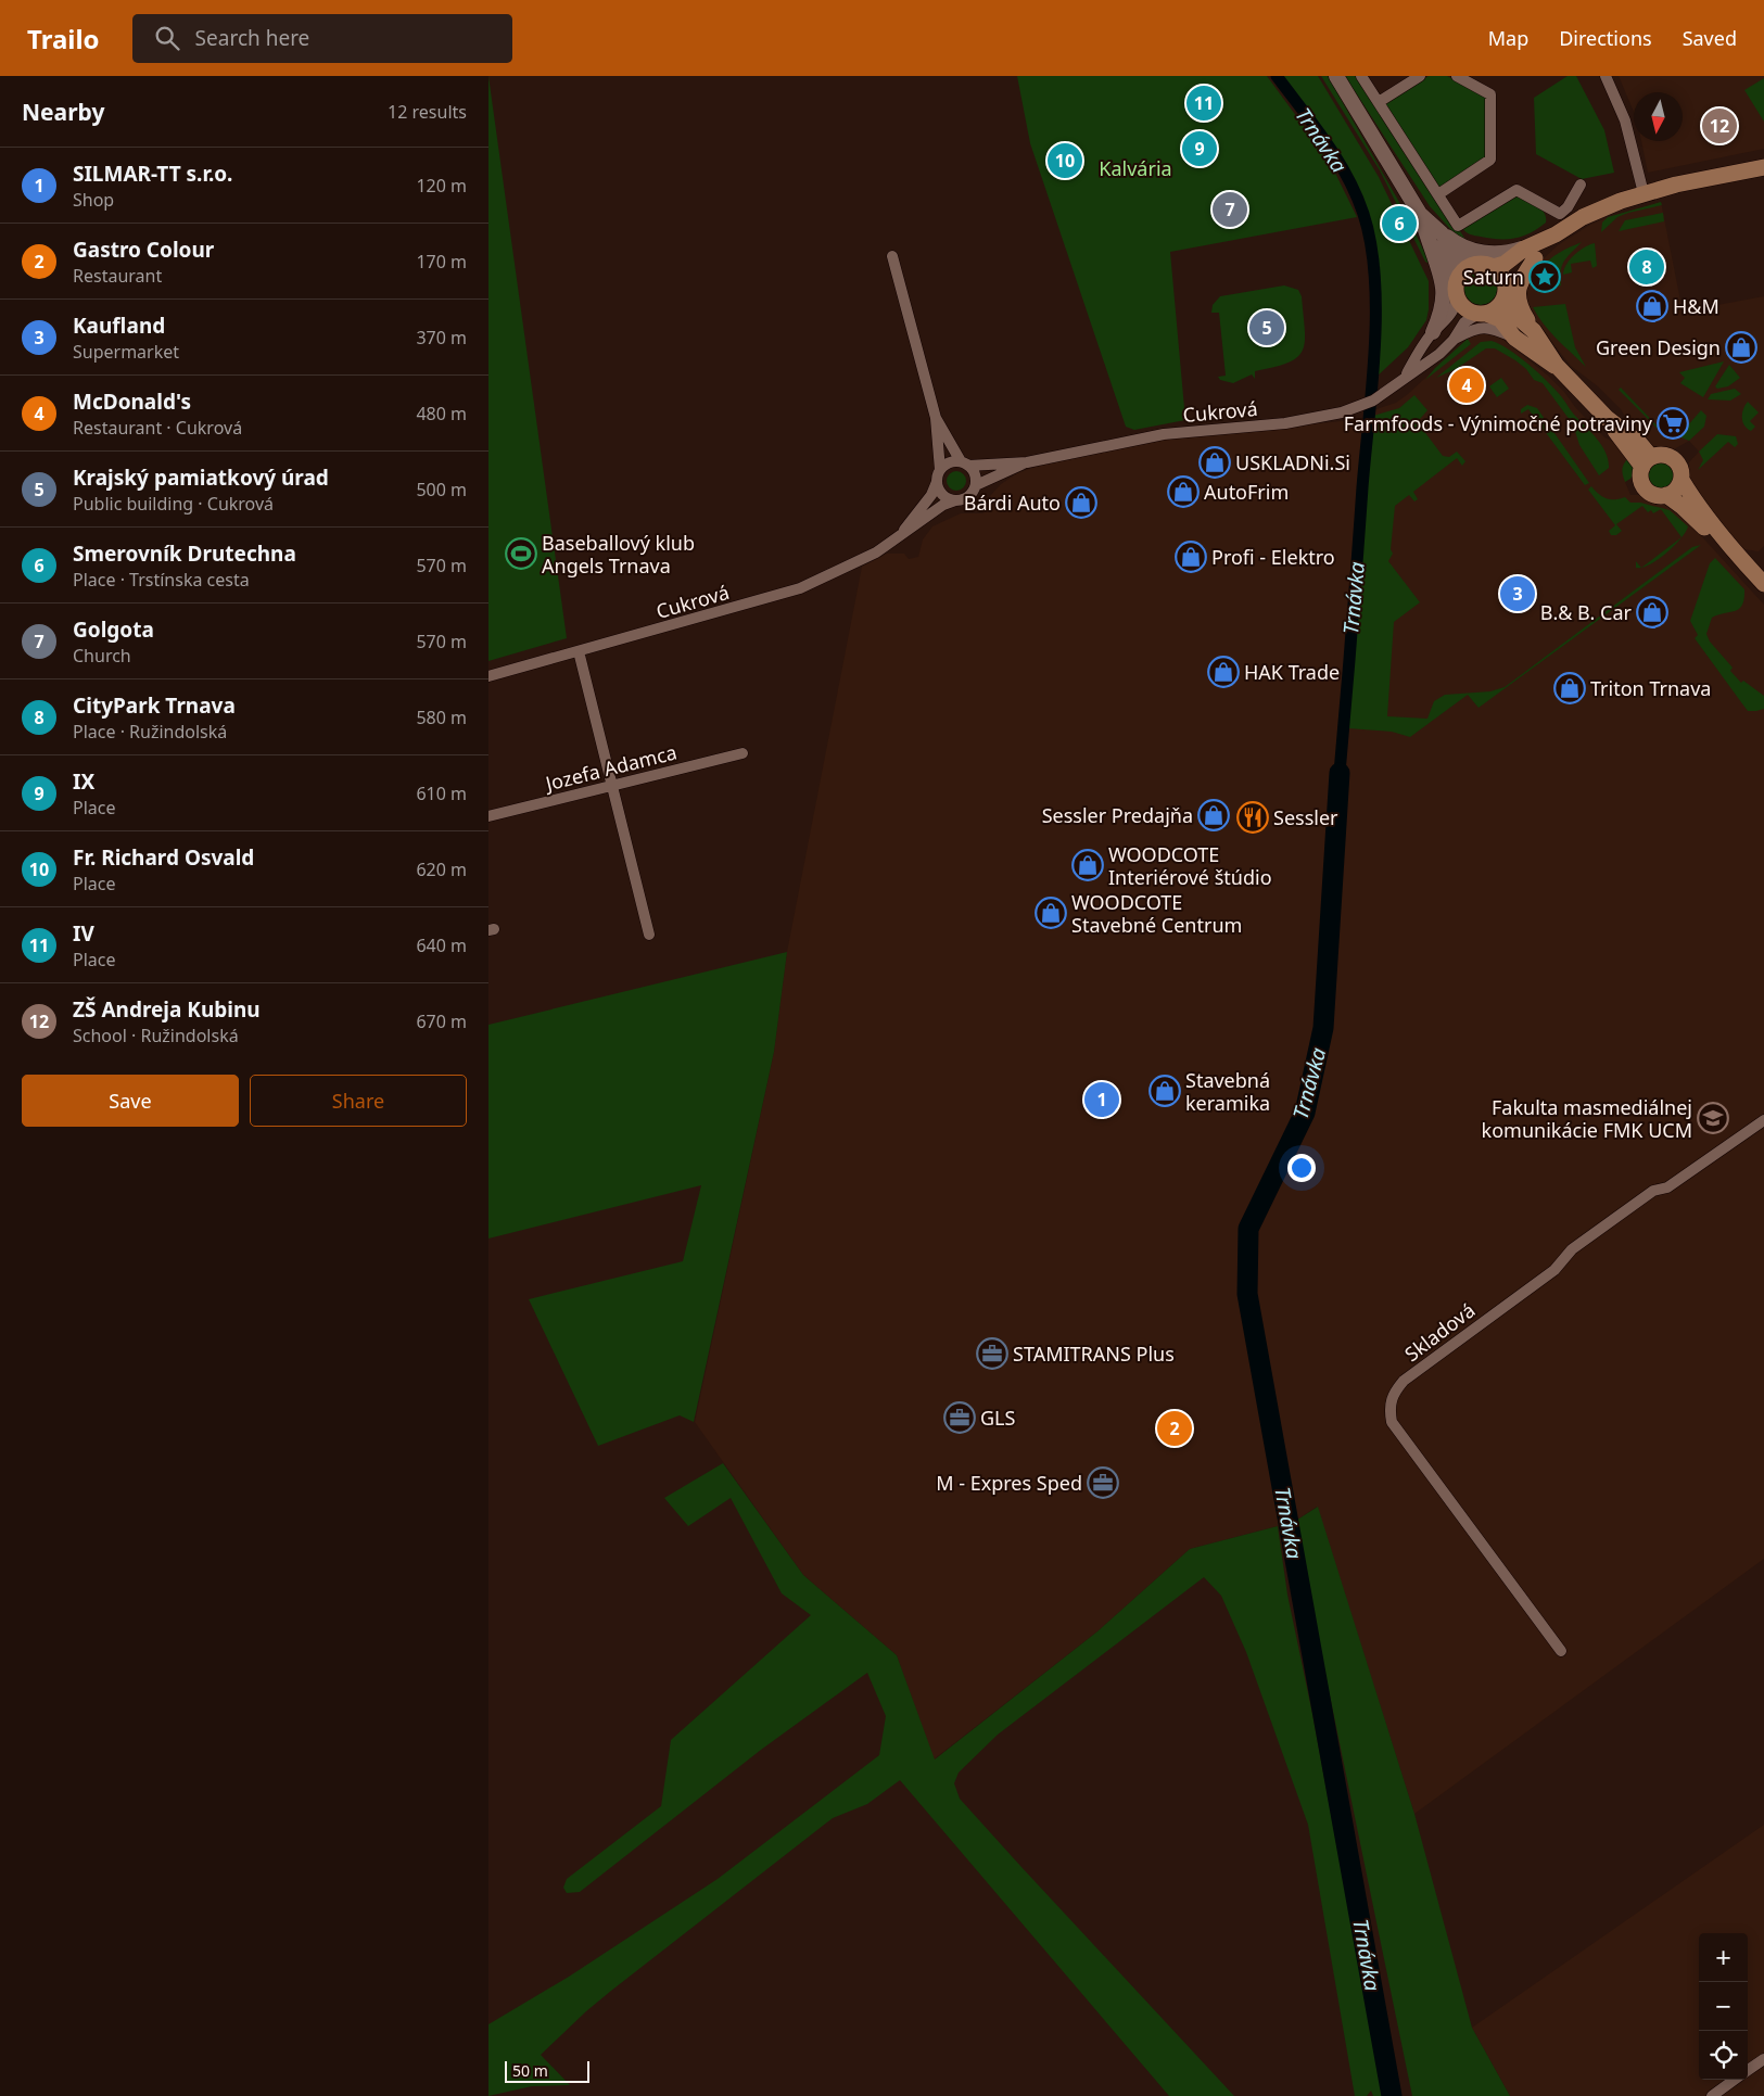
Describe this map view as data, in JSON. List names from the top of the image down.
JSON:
{
  "streets": {
    "street": ["Cukrová", "Jozefa Adamca", "Skladová"]
  },
  "water": ["Trnávka"],
  "parks": ["Kalvária"],
  "places": {
    "place": ["Saturn"],
    "shop": [
      "H&M",
      "Green Design",
      "USKLADNi.Si",
      "AutoFrim",
      "Bárdi Auto",
      "Profi - Elektro",
      "B.& B. Car",
      "HAK Trade",
      "Triton Trnava",
      "Sessler Predajňa",
      "WOODCOTE Interiérové štúdio",
      "WOODCOTE Stavebné Centrum",
      "Stavebná keramika"
    ],
    "supermarket": ["Farmfoods - Výnimočné potraviny"],
    "sports": ["Baseballový klub Angels Trnava"],
    "restaurant": ["Sessler"],
    "school or university": ["Fakulta masmediálnej komunikácie FMK UCM"],
    "office": ["STAMITRANS Plus", "GLS", "M - Expres Sped"]
  },
  "scale_bar": "50 m",
  "north": "bottom",
  "page": {
    "header": "Trailo",
    "search": "Search here",
    "nav": ["Map", "Directions", "Saved"],
    "heading": ["Nearby", "12 results"],
    "pins": [
      "11",
      "12",
      "9",
      "10",
      "7",
      "6",
      "8",
      "5",
      "4",
      "3",
      "1",
      "2"
    ],
    "list": [
      {
        "mark": "1",
        "name": "SILMAR-TT s.r.o.",
        "note": "Shop",
        "value": "120 m"
      },
      {
        "mark": "2",
        "name": "Gastro Colour",
        "note": "Restaurant",
        "value": "170 m"
      },
      {
        "mark": "3",
        "name": "Kaufland",
        "note": "Supermarket",
        "value": "370 m"
      },
      {
        "mark": "4",
        "name": "McDonald's",
        "note": "Restaurant · Cukrová",
        "value": "480 m"
      },
      {
        "mark": "5",
        "name": "Krajský pamiatkový úrad",
        "note": "Public building · Cukrová",
        "value": "500 m"
      },
      {
        "mark": "6",
        "name": "Smerovník Drutechna",
        "note": "Place · Trstínska cesta",
        "value": "570 m"
      },
      {
        "mark": "7",
        "name": "Golgota",
        "note": "Church",
        "value": "570 m"
      },
      {
        "mark": "8",
        "name": "CityPark Trnava",
        "note": "Place · Ružindolská",
        "value": "580 m"
      },
      {
        "mark": "9",
        "name": "IX",
        "note": "Place",
        "value": "610 m"
      },
      {
        "mark": "10",
        "name": "Fr. Richard Osvald",
        "note": "Place",
        "value": "620 m"
      },
      {
        "mark": "11",
        "name": "IV",
        "note": "Place",
        "value": "640 m"
      },
      {
        "mark": "12",
        "name": "ZŠ Andreja Kubinu",
        "note": "School · Ružindolská",
        "value": "670 m"
      }
    ],
    "buttons": ["Save", "Share"],
    "map_buttons": ["+", "−"],
    "scale": "50 m"
  }
}
